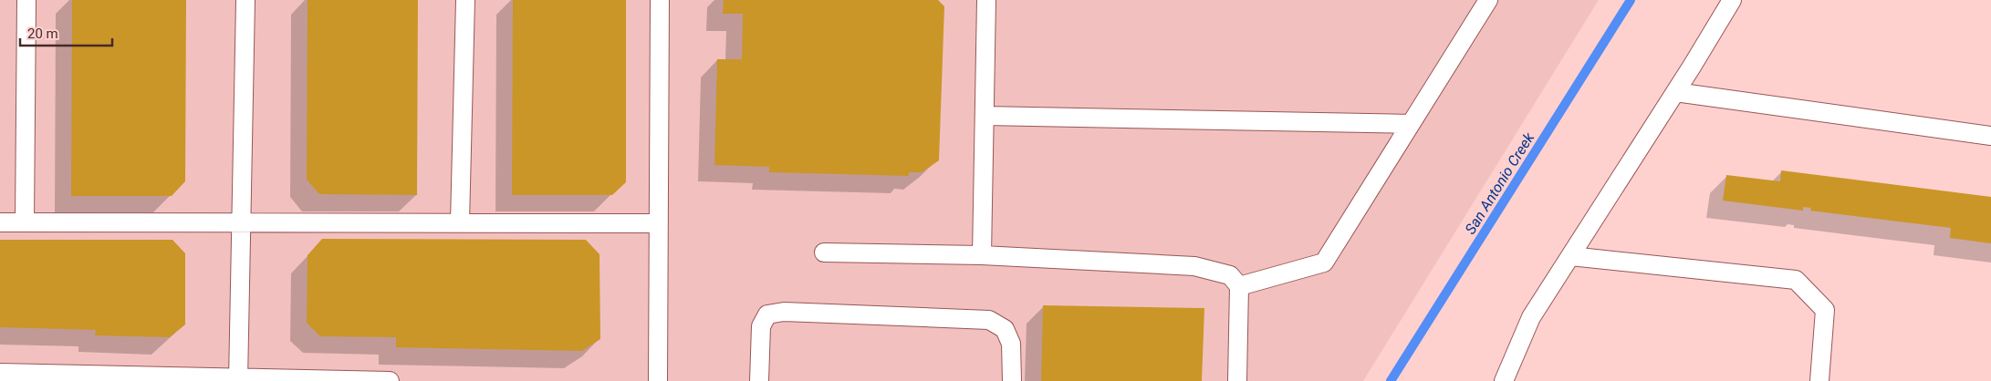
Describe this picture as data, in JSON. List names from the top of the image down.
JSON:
{
  "water": ["San Antonio Creek"],
  "scale_bar": "20 m"
}
